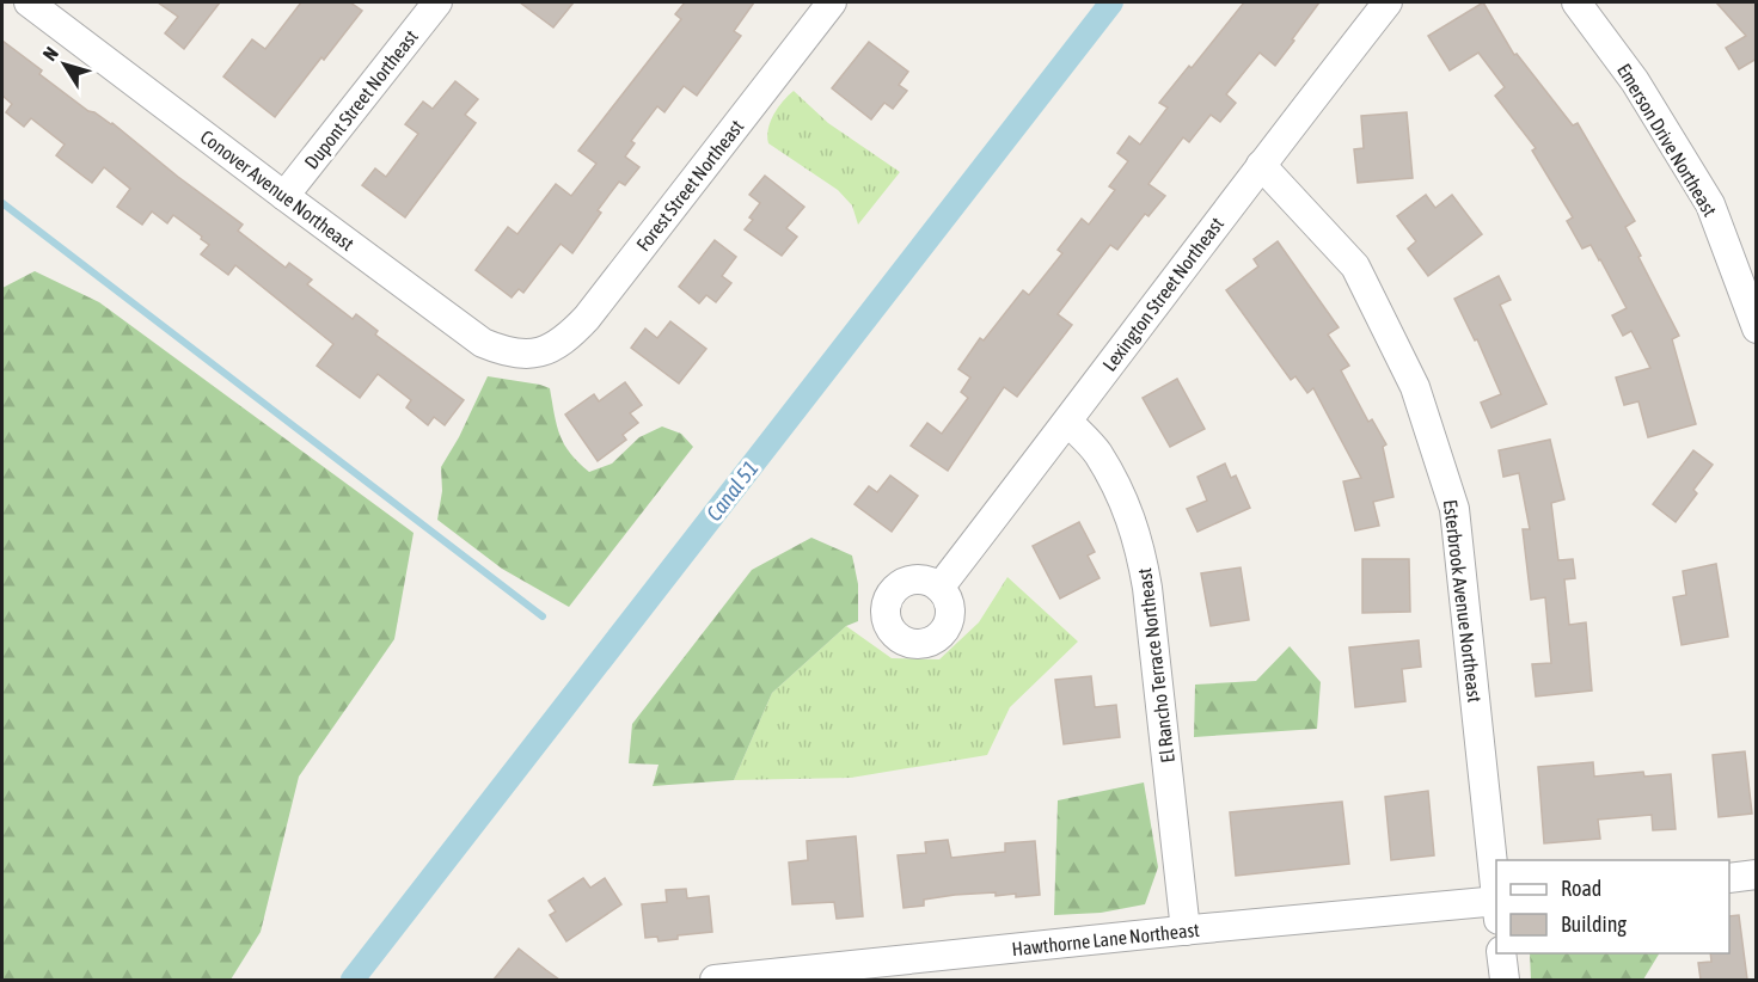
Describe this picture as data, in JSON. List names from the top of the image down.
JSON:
{
  "streets": {
    "street": [
      "Dupont Street Northeast",
      "Emerson Drive Northeast",
      "Forest Street Northeast",
      "Conover Avenue Northeast",
      "Lexington Street Northeast",
      "Esterbrook Avenue Northeast",
      "El Rancho Terrace Northeast",
      "Hawthorne Lane Northeast"
    ]
  },
  "crossings": [
    ["Dupont Street Northeast", "Conover Avenue Northeast"],
    ["Forest Street Northeast", "Conover Avenue Northeast"],
    ["Lexington Street Northeast", "Esterbrook Avenue Northeast"],
    ["Lexington Street Northeast", "El Rancho Terrace Northeast"],
    ["El Rancho Terrace Northeast", "Hawthorne Lane Northeast"]
  ],
  "water": ["Canal 51"],
  "legend": ["Road", "Building"],
  "north": "top left"
}
